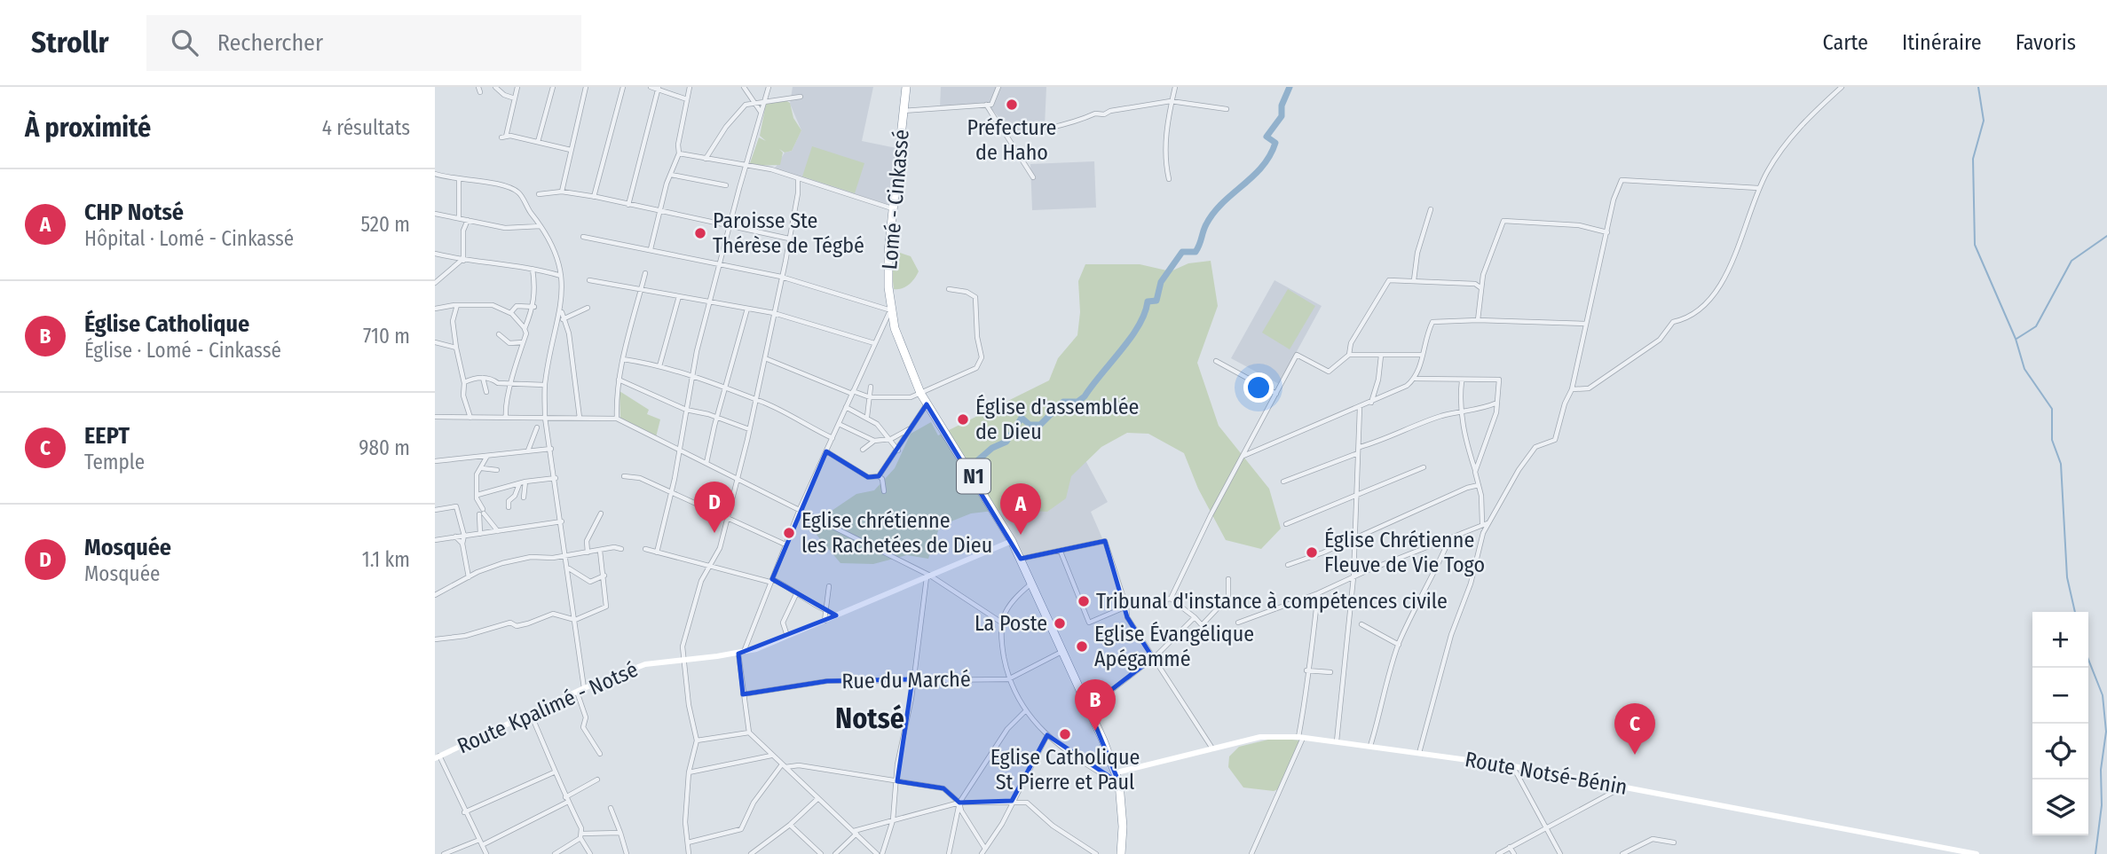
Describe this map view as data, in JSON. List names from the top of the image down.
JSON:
{
  "streets": {
    "highway": ["Lomé - Cinkassé", "N1"],
    "main road": ["Route Kpalimé - Notsé", "Route Notsé-Bénin"],
    "street": ["Rue du Marché"]
  },
  "crossings": [
    ["Lomé - Cinkassé", "Rue du Marché"],
    ["Lomé - Cinkassé", "Route Kpalimé - Notsé"],
    ["Lomé - Cinkassé", "Route Notsé-Bénin"]
  ],
  "districts": ["Notsé"],
  "places": [
    "Préfecture de Haho",
    "Paroisse Ste Thérèse de Tégbé",
    "Église d'assemblée de Dieu",
    "Eglise chrétienne les Rachetées de Dieu",
    "Église Chrétienne Fleuve de Vie Togo",
    "Tribunal d'instance à compétences civile",
    "La Poste",
    "Eglise Évangélique Apégammé",
    "Eglise Catholique St Pierre et Paul"
  ],
  "page": {
    "header": "Strollr",
    "search": "Rechercher",
    "nav": ["Carte", "Itinéraire", "Favoris"],
    "heading": ["À proximité", "4 résultats"],
    "list": [
      {
        "mark": "A",
        "name": "CHP Notsé",
        "note": "Hôpital · Lomé - Cinkassé",
        "value": "520 m"
      },
      {
        "mark": "B",
        "name": "Église Catholique",
        "note": "Église · Lomé - Cinkassé",
        "value": "710 m"
      },
      {
        "mark": "C",
        "name": "EEPT",
        "note": "Temple",
        "value": "980 m"
      },
      {
        "mark": "D",
        "name": "Mosquée",
        "note": "Mosquée",
        "value": "1.1 km"
      }
    ],
    "pins": [
      "D",
      "A",
      "B",
      "C"
    ],
    "map_buttons": ["+", "−"]
  }
}
